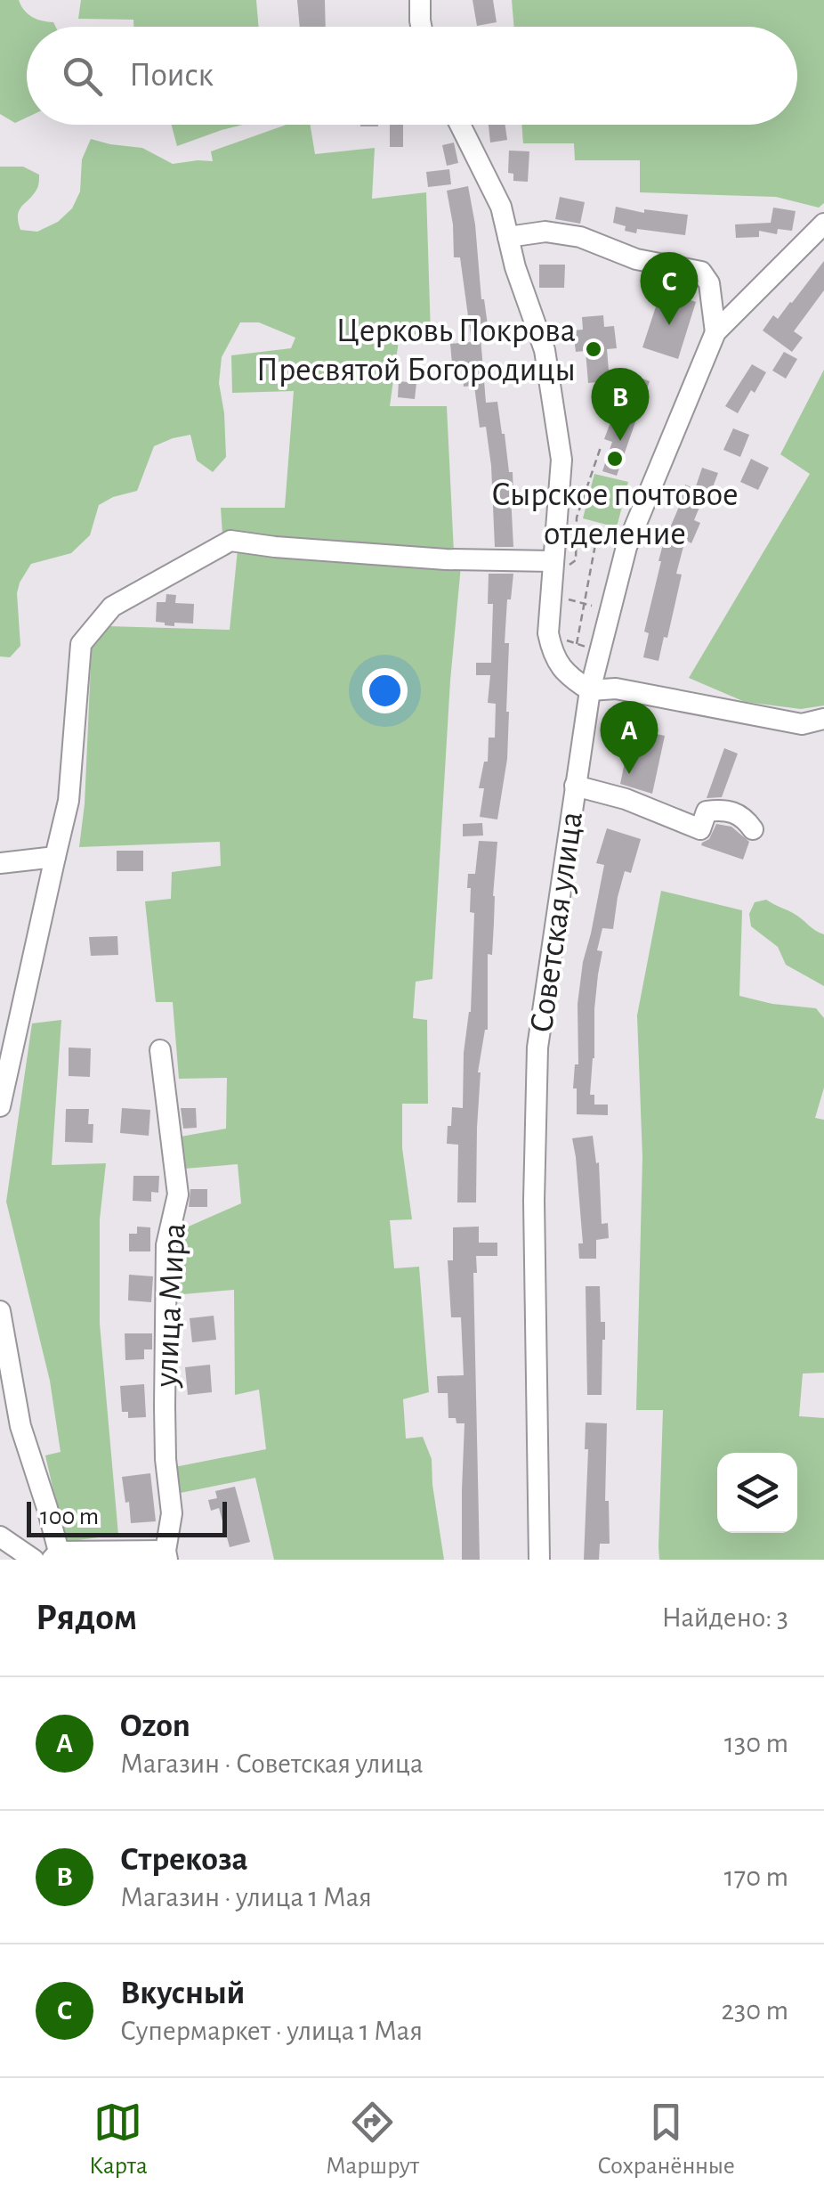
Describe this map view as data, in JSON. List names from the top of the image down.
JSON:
{
  "streets": {
    "street": ["Советская улица", "улица Мира"]
  },
  "places": ["Церковь Покрова Пресвятой Богородицы", "Сырское почтовое отделение"],
  "scale_bar": "100 m",
  "page": {
    "search": "Поиск",
    "pins": ["C", "B", "A"],
    "scale": "100 m",
    "heading": ["Рядом", "Найдено: 3"],
    "list": [
      {
        "mark": "A",
        "name": "Ozon",
        "note": "Магазин · Советская улица",
        "value": "130 m"
      },
      {
        "mark": "B",
        "name": "Стрекоза",
        "note": "Магазин · улица 1 Мая",
        "value": "170 m"
      },
      {
        "mark": "C",
        "name": "Вкусный",
        "note": "Супермаркет · улица 1 Мая",
        "value": "230 m"
      }
    ],
    "nav": ["Карта", "Маршрут", "Сохранённые"]
  }
}
